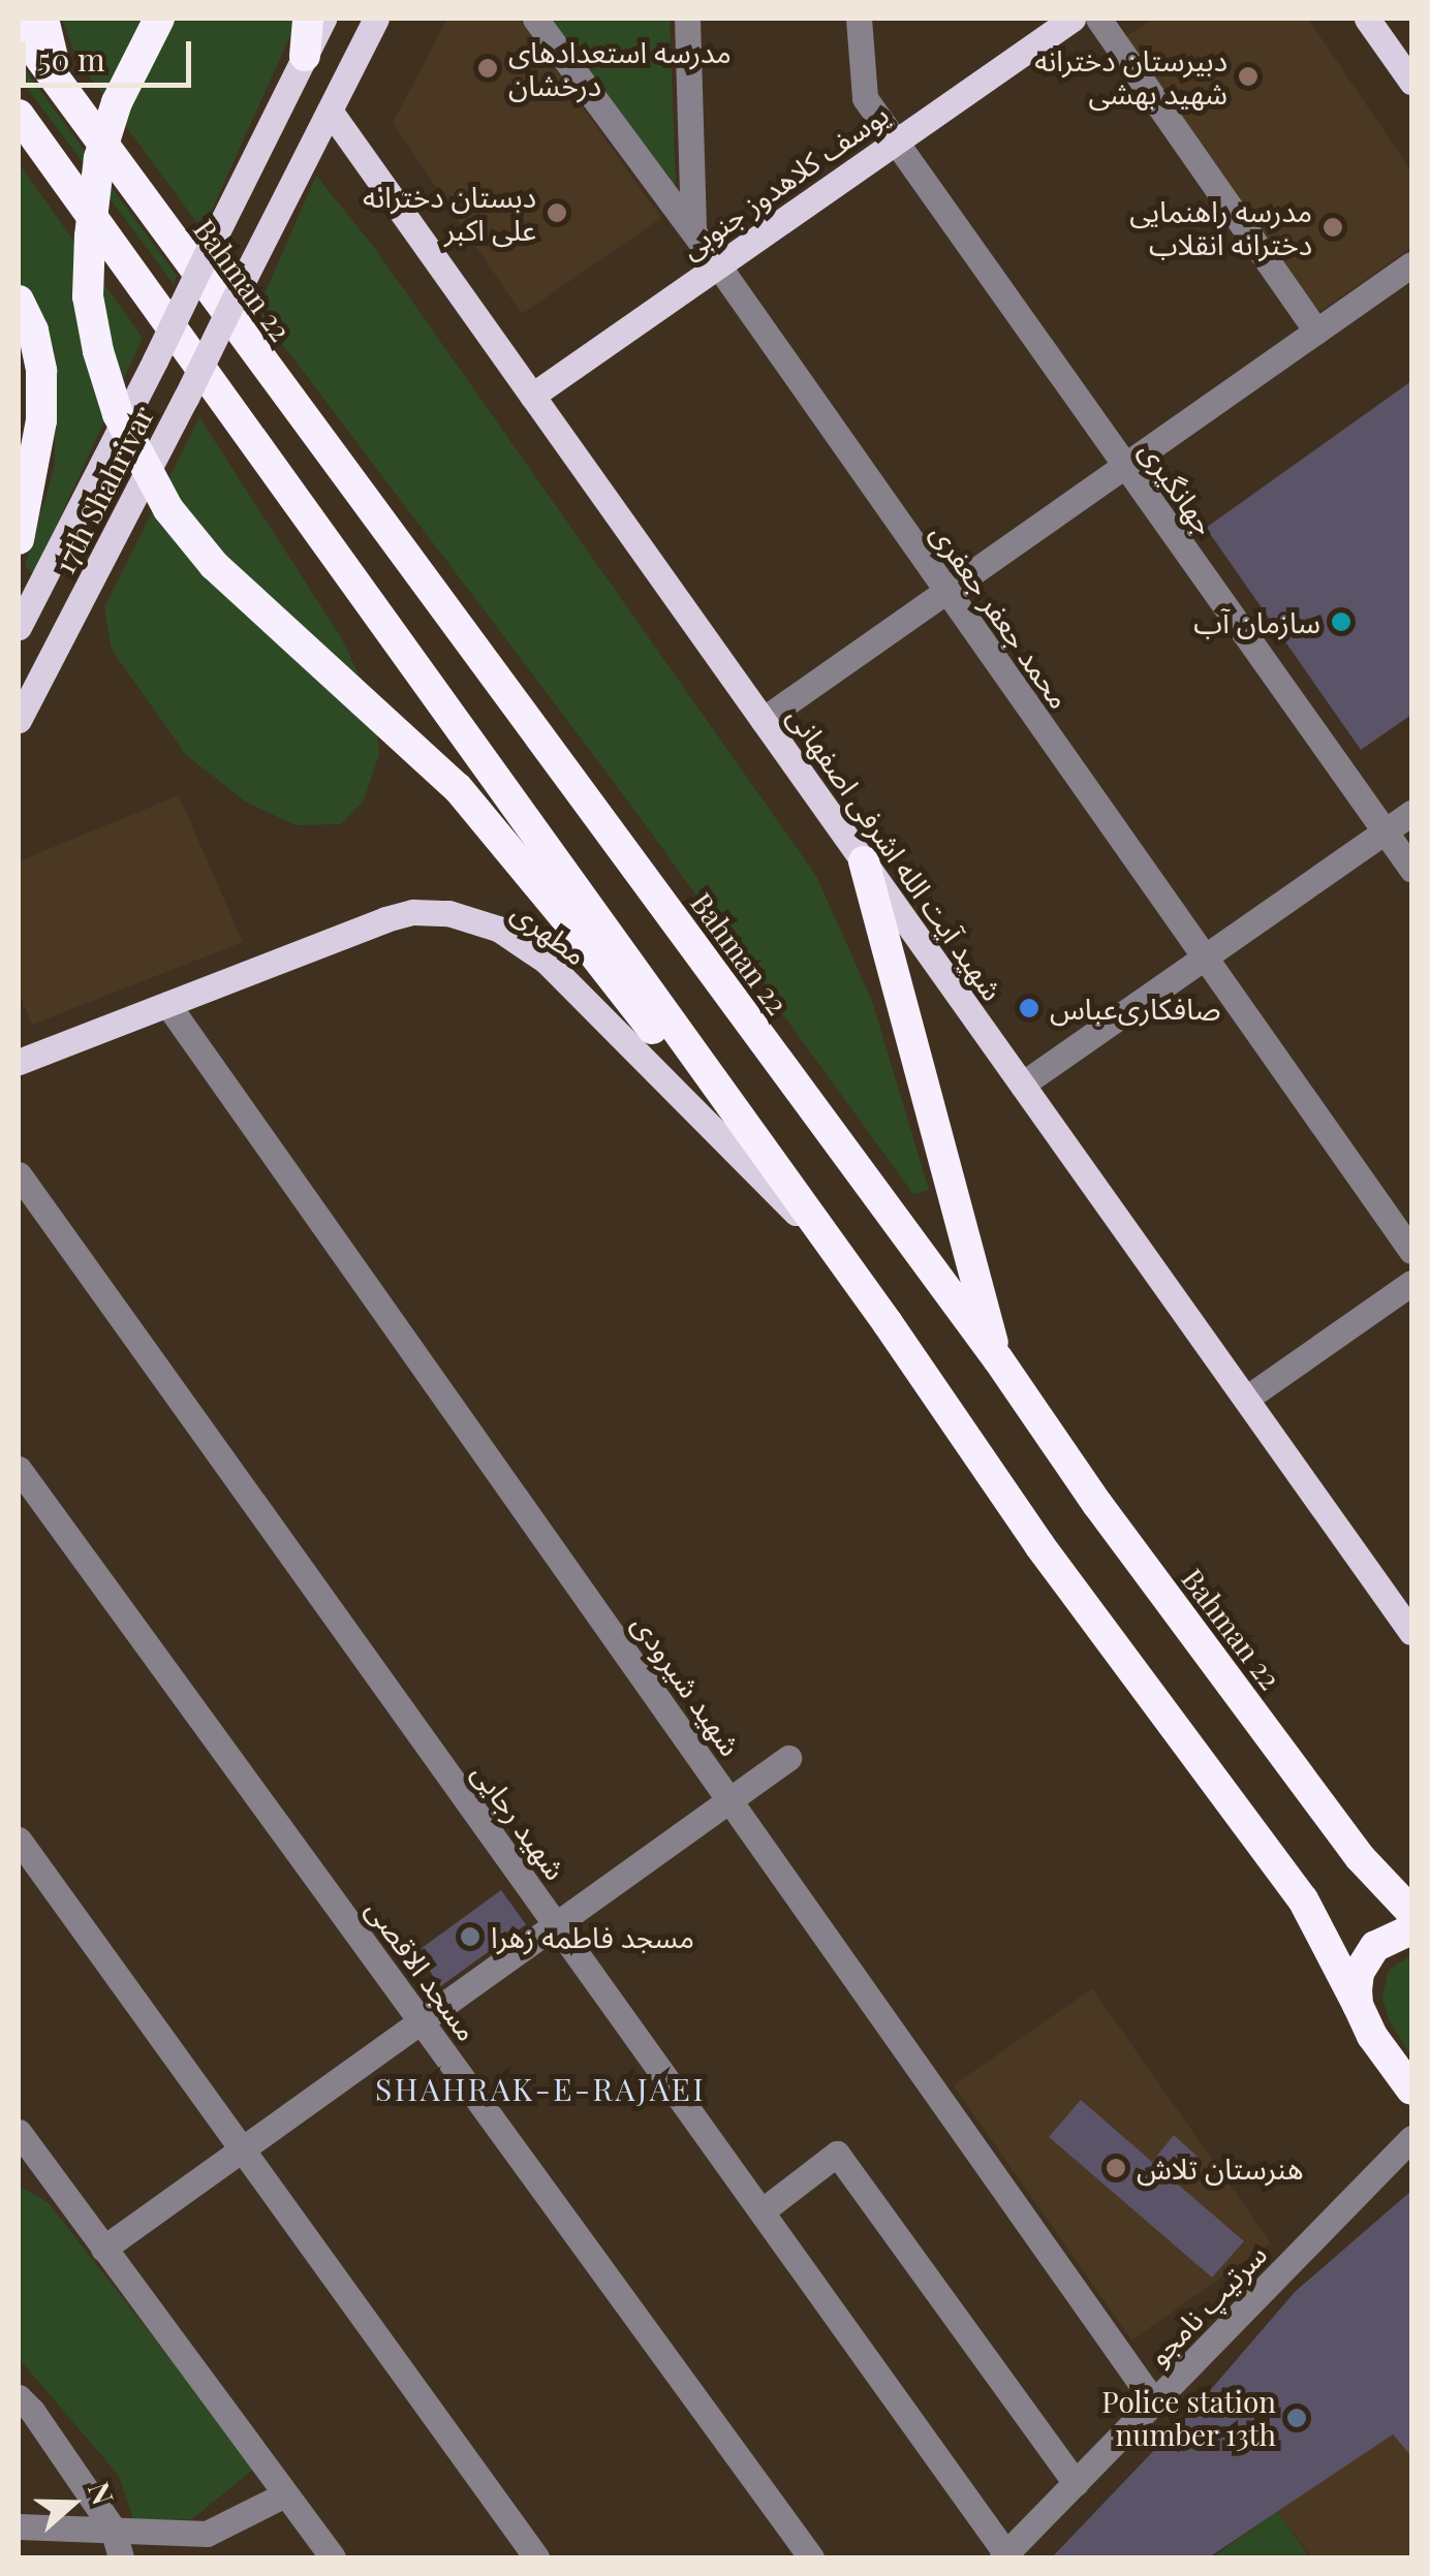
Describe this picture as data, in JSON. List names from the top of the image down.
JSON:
{
  "streets": {
    "highway": ["Bahman 22"],
    "main road": [
      "یوسف کلاهدوز جنوبی",
      "17th Shahrivar",
      "شهید آیت الله اشرفی اصفهانی",
      "مطهری"
    ],
    "street": [
      "جهانگیری",
      "محمد جعفر جعفری",
      "شهید شیرودی",
      "شهید رجایی",
      "مسجد الاقصی",
      "سرتیپ نامجو"
    ]
  },
  "crossings": [
    ["یوسف کلاهدوز جنوبی", "جهانگیری"],
    ["یوسف کلاهدوز جنوبی", "محمد جعفر جعفری"],
    ["یوسف کلاهدوز جنوبی", "شهید آیت الله اشرفی اصفهانی"],
    ["17th Shahrivar", "شهید آیت الله اشرفی اصفهانی"],
    ["مطهری", "شهید شیرودی"],
    ["شهید شیرودی", "سرتیپ نامجو"],
    ["شهید رجایی", "سرتیپ نامجو"]
  ],
  "districts": ["SHAHRAK-E-RAJAEI"],
  "places": [
    "مدرسه استعدادهای درخشان",
    "دبیرستان دخترانه شهید بهشی",
    "دبستان دخترانه علی اکبر",
    "مدرسه راهنمایی دخترانه انقلاب",
    "سازمان آب",
    "صافکاری‌عباس",
    "مسجد فاطمه زهرا",
    "هنرستان تلاش",
    "Police station number 13th"
  ],
  "scale_bar": "50 m",
  "north": "right"
}
